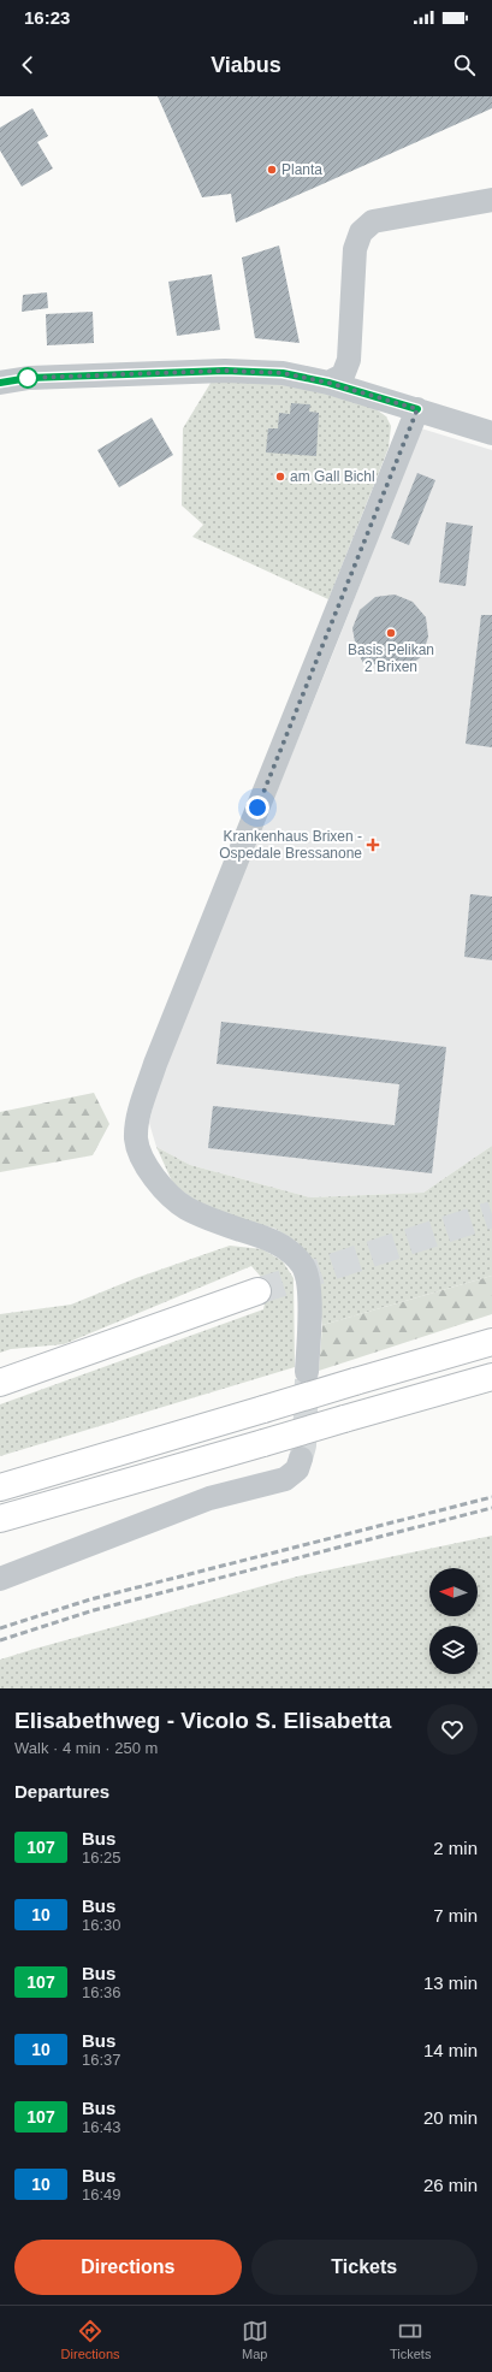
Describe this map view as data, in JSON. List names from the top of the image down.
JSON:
{
  "places": {
    "other": ["Planta", "am Gall Bichl", "Basis Pelikan 2 Brixen"],
    "health": ["Krankenhaus Brixen - Ospedale Bressanone"]
  },
  "lines": ["bus line 107"],
  "north": "left",
  "page": {
    "status": "16:23",
    "header": "Viabus",
    "heading": [
      ["Elisabethweg - Vicolo S. Elisabetta", "Walk · 4 min · 250 m"],
      "Departures"
    ],
    "list": [
      {
        "mark": "107",
        "name": "Bus",
        "note": "16:25",
        "value": "2 min"
      },
      {
        "mark": "10",
        "name": "Bus",
        "note": "16:30",
        "value": "7 min"
      },
      {
        "mark": "107",
        "name": "Bus",
        "note": "16:36",
        "value": "13 min"
      },
      {
        "mark": "10",
        "name": "Bus",
        "note": "16:37",
        "value": "14 min"
      },
      {
        "mark": "107",
        "name": "Bus",
        "note": "16:43",
        "value": "20 min"
      },
      {
        "mark": "10",
        "name": "Bus",
        "note": "16:49",
        "value": "26 min"
      }
    ],
    "buttons": ["Directions", "Tickets"],
    "tabs": ["Directions", "Map", "Tickets"]
  }
}
